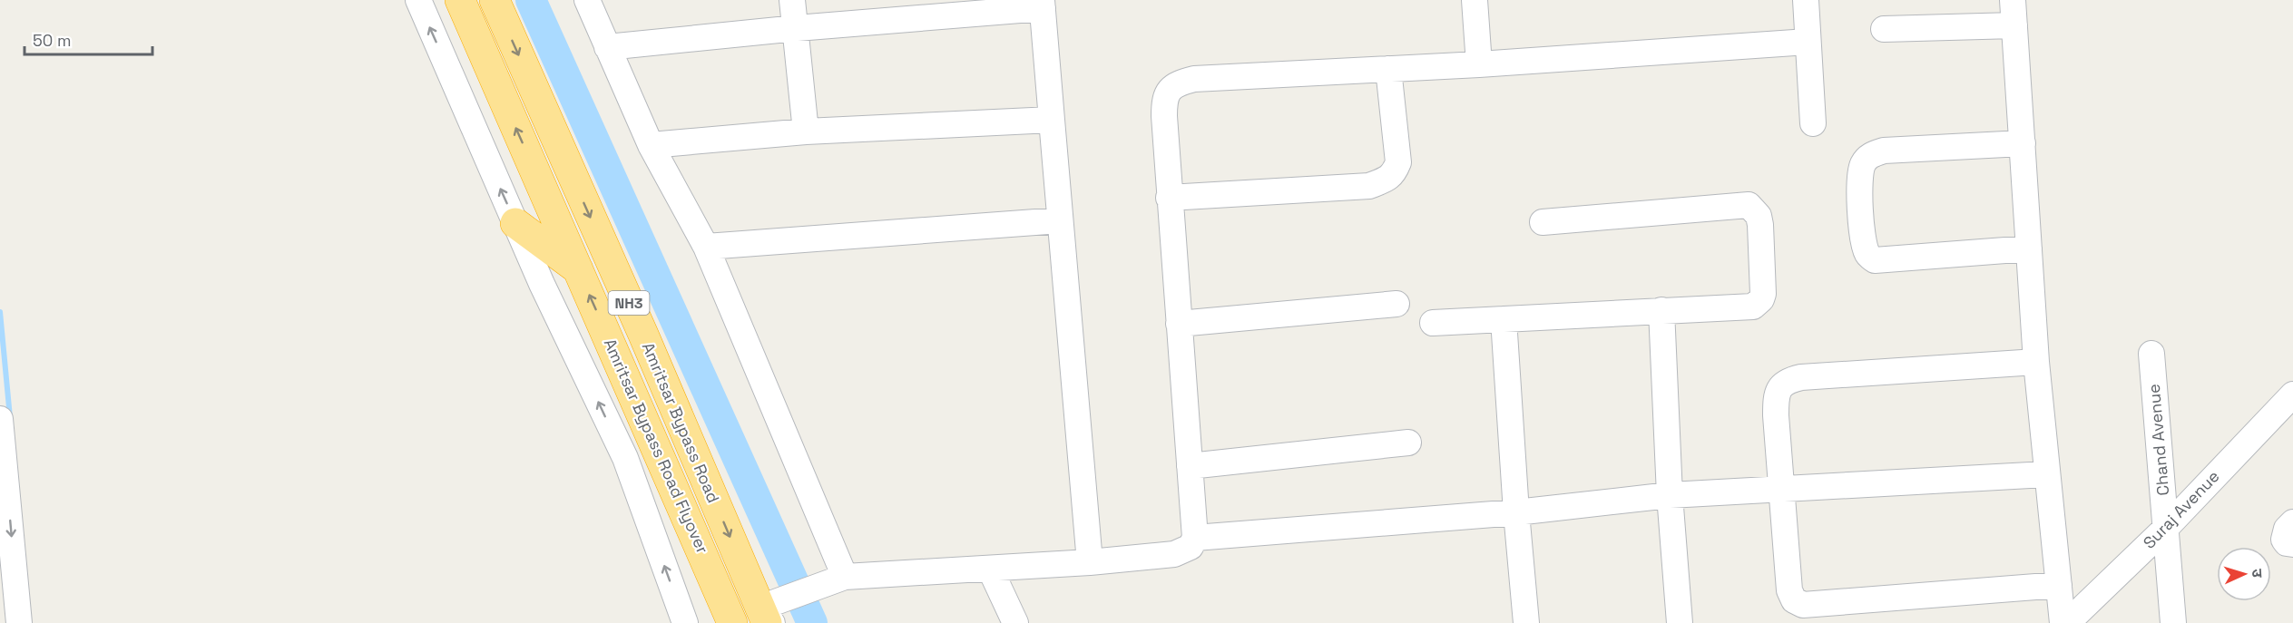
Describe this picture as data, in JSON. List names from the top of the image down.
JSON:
{
  "streets": {
    "highway": ["NH3", "Amritsar Bypass Road", "Amritsar Bypass Road Flyover"],
    "street": ["Chand Avenue", "Suraj Avenue"]
  },
  "crossings": [
    ["NH3", "Amritsar Bypass Road Flyover"],
    ["Chand Avenue", "Suraj Avenue"]
  ],
  "one_way": ["Amritsar Bypass Road Flyover"],
  "scale_bar": "50 m",
  "north": "right"
}
